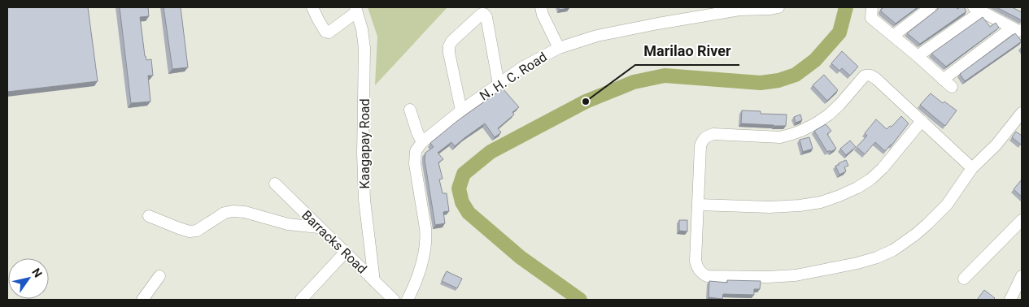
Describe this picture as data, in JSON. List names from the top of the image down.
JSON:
{
  "streets": {
    "street": ["N. H. C. Road", "Kaagapay Road", "Barracks Road"]
  },
  "crossings": [
    ["Kaagapay Road", "Barracks Road"]
  ],
  "places": ["Marilao River"],
  "north": "top right"
}
